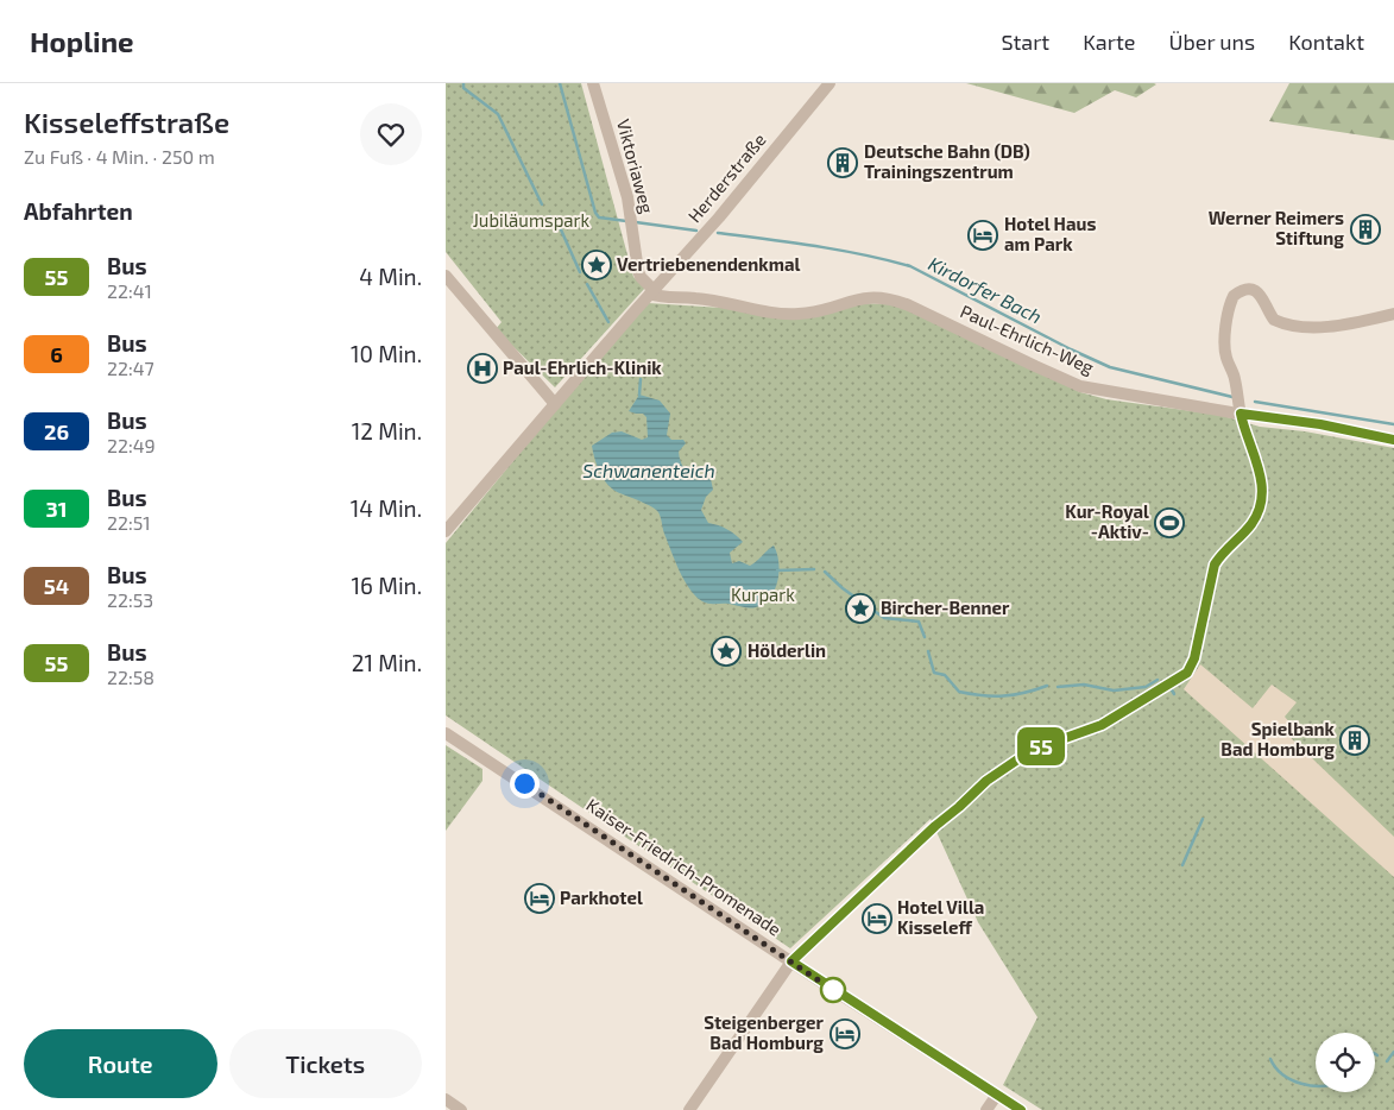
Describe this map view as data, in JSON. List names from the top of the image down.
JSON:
{
  "streets": {
    "street": [
      "Viktoriaweg",
      "Herderstraße",
      "Paul-Ehrlich-Weg",
      "Kaiser-Friedrich-Promenade"
    ]
  },
  "crossings": [
    ["Viktoriaweg", "Herderstraße"],
    ["Viktoriaweg", "Paul-Ehrlich-Weg"],
    ["Herderstraße", "Paul-Ehrlich-Weg"]
  ],
  "water": ["Kirdorfer Bach", "Schwanenteich"],
  "parks": ["Jubiläumspark", "Kurpark"],
  "places": {
    "building": ["Deutsche Bahn (DB) Trainingszentrum", "Werner Reimers Stiftung", "Spielbank Bad Homburg"],
    "hotel": [
      "Hotel Haus am Park",
      "Parkhotel",
      "Hotel Villa Kisseleff",
      "Steigenberger Bad Homburg"
    ],
    "place": ["Vertriebenendenkmal", "Bircher-Benner", "Hölderlin"],
    "hospital": ["Paul-Ehrlich-Klinik"],
    "sports": ["Kur-Royal -Aktiv-"]
  },
  "lines": ["bus line 55"],
  "page": {
    "header": "Hopline",
    "nav": [
      "Start",
      "Karte",
      "Über uns",
      "Kontakt"
    ],
    "heading": [
      ["Kisseleffstraße", "Zu Fuß · 4 Min. · 250 m"],
      "Abfahrten"
    ],
    "on_map": "55",
    "list": [
      {
        "mark": "55",
        "name": "Bus",
        "note": "22:41",
        "value": "4 Min."
      },
      {
        "mark": "6",
        "name": "Bus",
        "note": "22:47",
        "value": "10 Min."
      },
      {
        "mark": "26",
        "name": "Bus",
        "note": "22:49",
        "value": "12 Min."
      },
      {
        "mark": "31",
        "name": "Bus",
        "note": "22:51",
        "value": "14 Min."
      },
      {
        "mark": "54",
        "name": "Bus",
        "note": "22:53",
        "value": "16 Min."
      },
      {
        "mark": "55",
        "name": "Bus",
        "note": "22:58",
        "value": "21 Min."
      }
    ],
    "buttons": ["Route", "Tickets"]
  }
}
